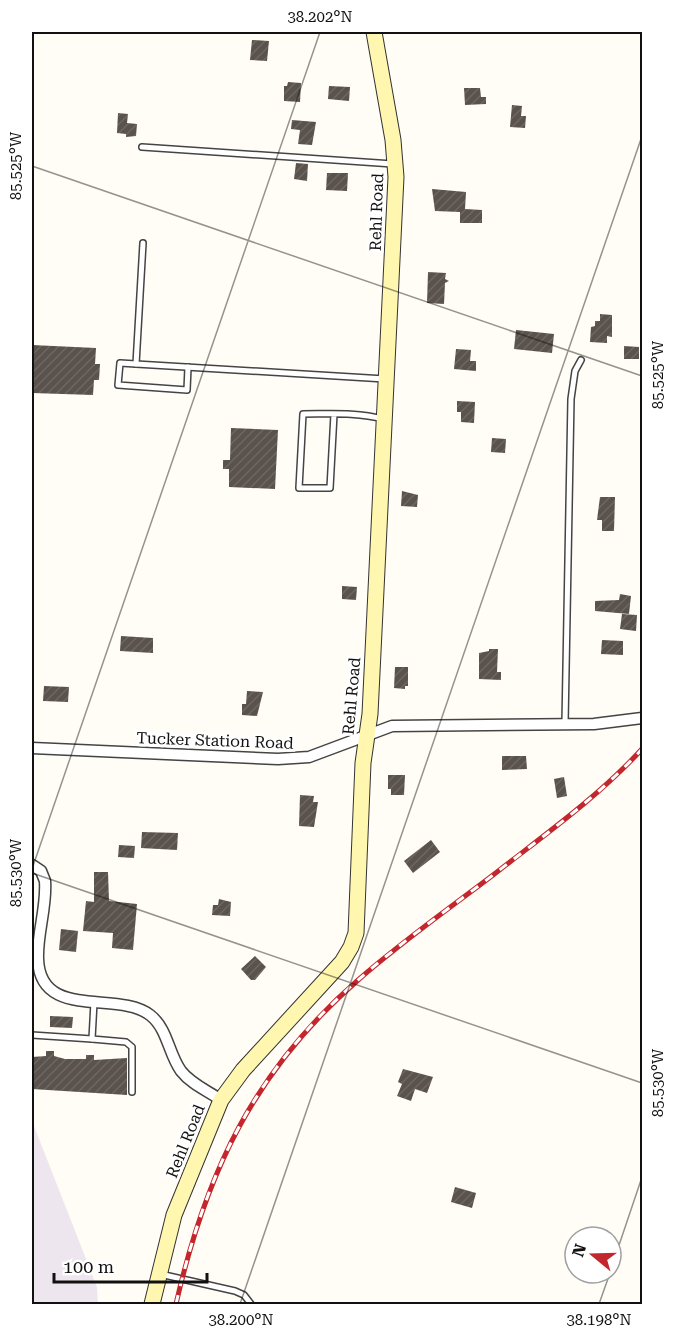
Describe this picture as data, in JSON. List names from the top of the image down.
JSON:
{
  "streets": {
    "street": ["Rehl Road", "Tucker Station Road"]
  },
  "crossings": [
    ["Rehl Road", "Tucker Station Road"]
  ],
  "scale_bar": "100 m",
  "north": "left",
  "coordinates": [
    "38.202°N",
    "85.525°W",
    "85.530°W",
    "38.200°N",
    "38.198°N"
  ]
}
